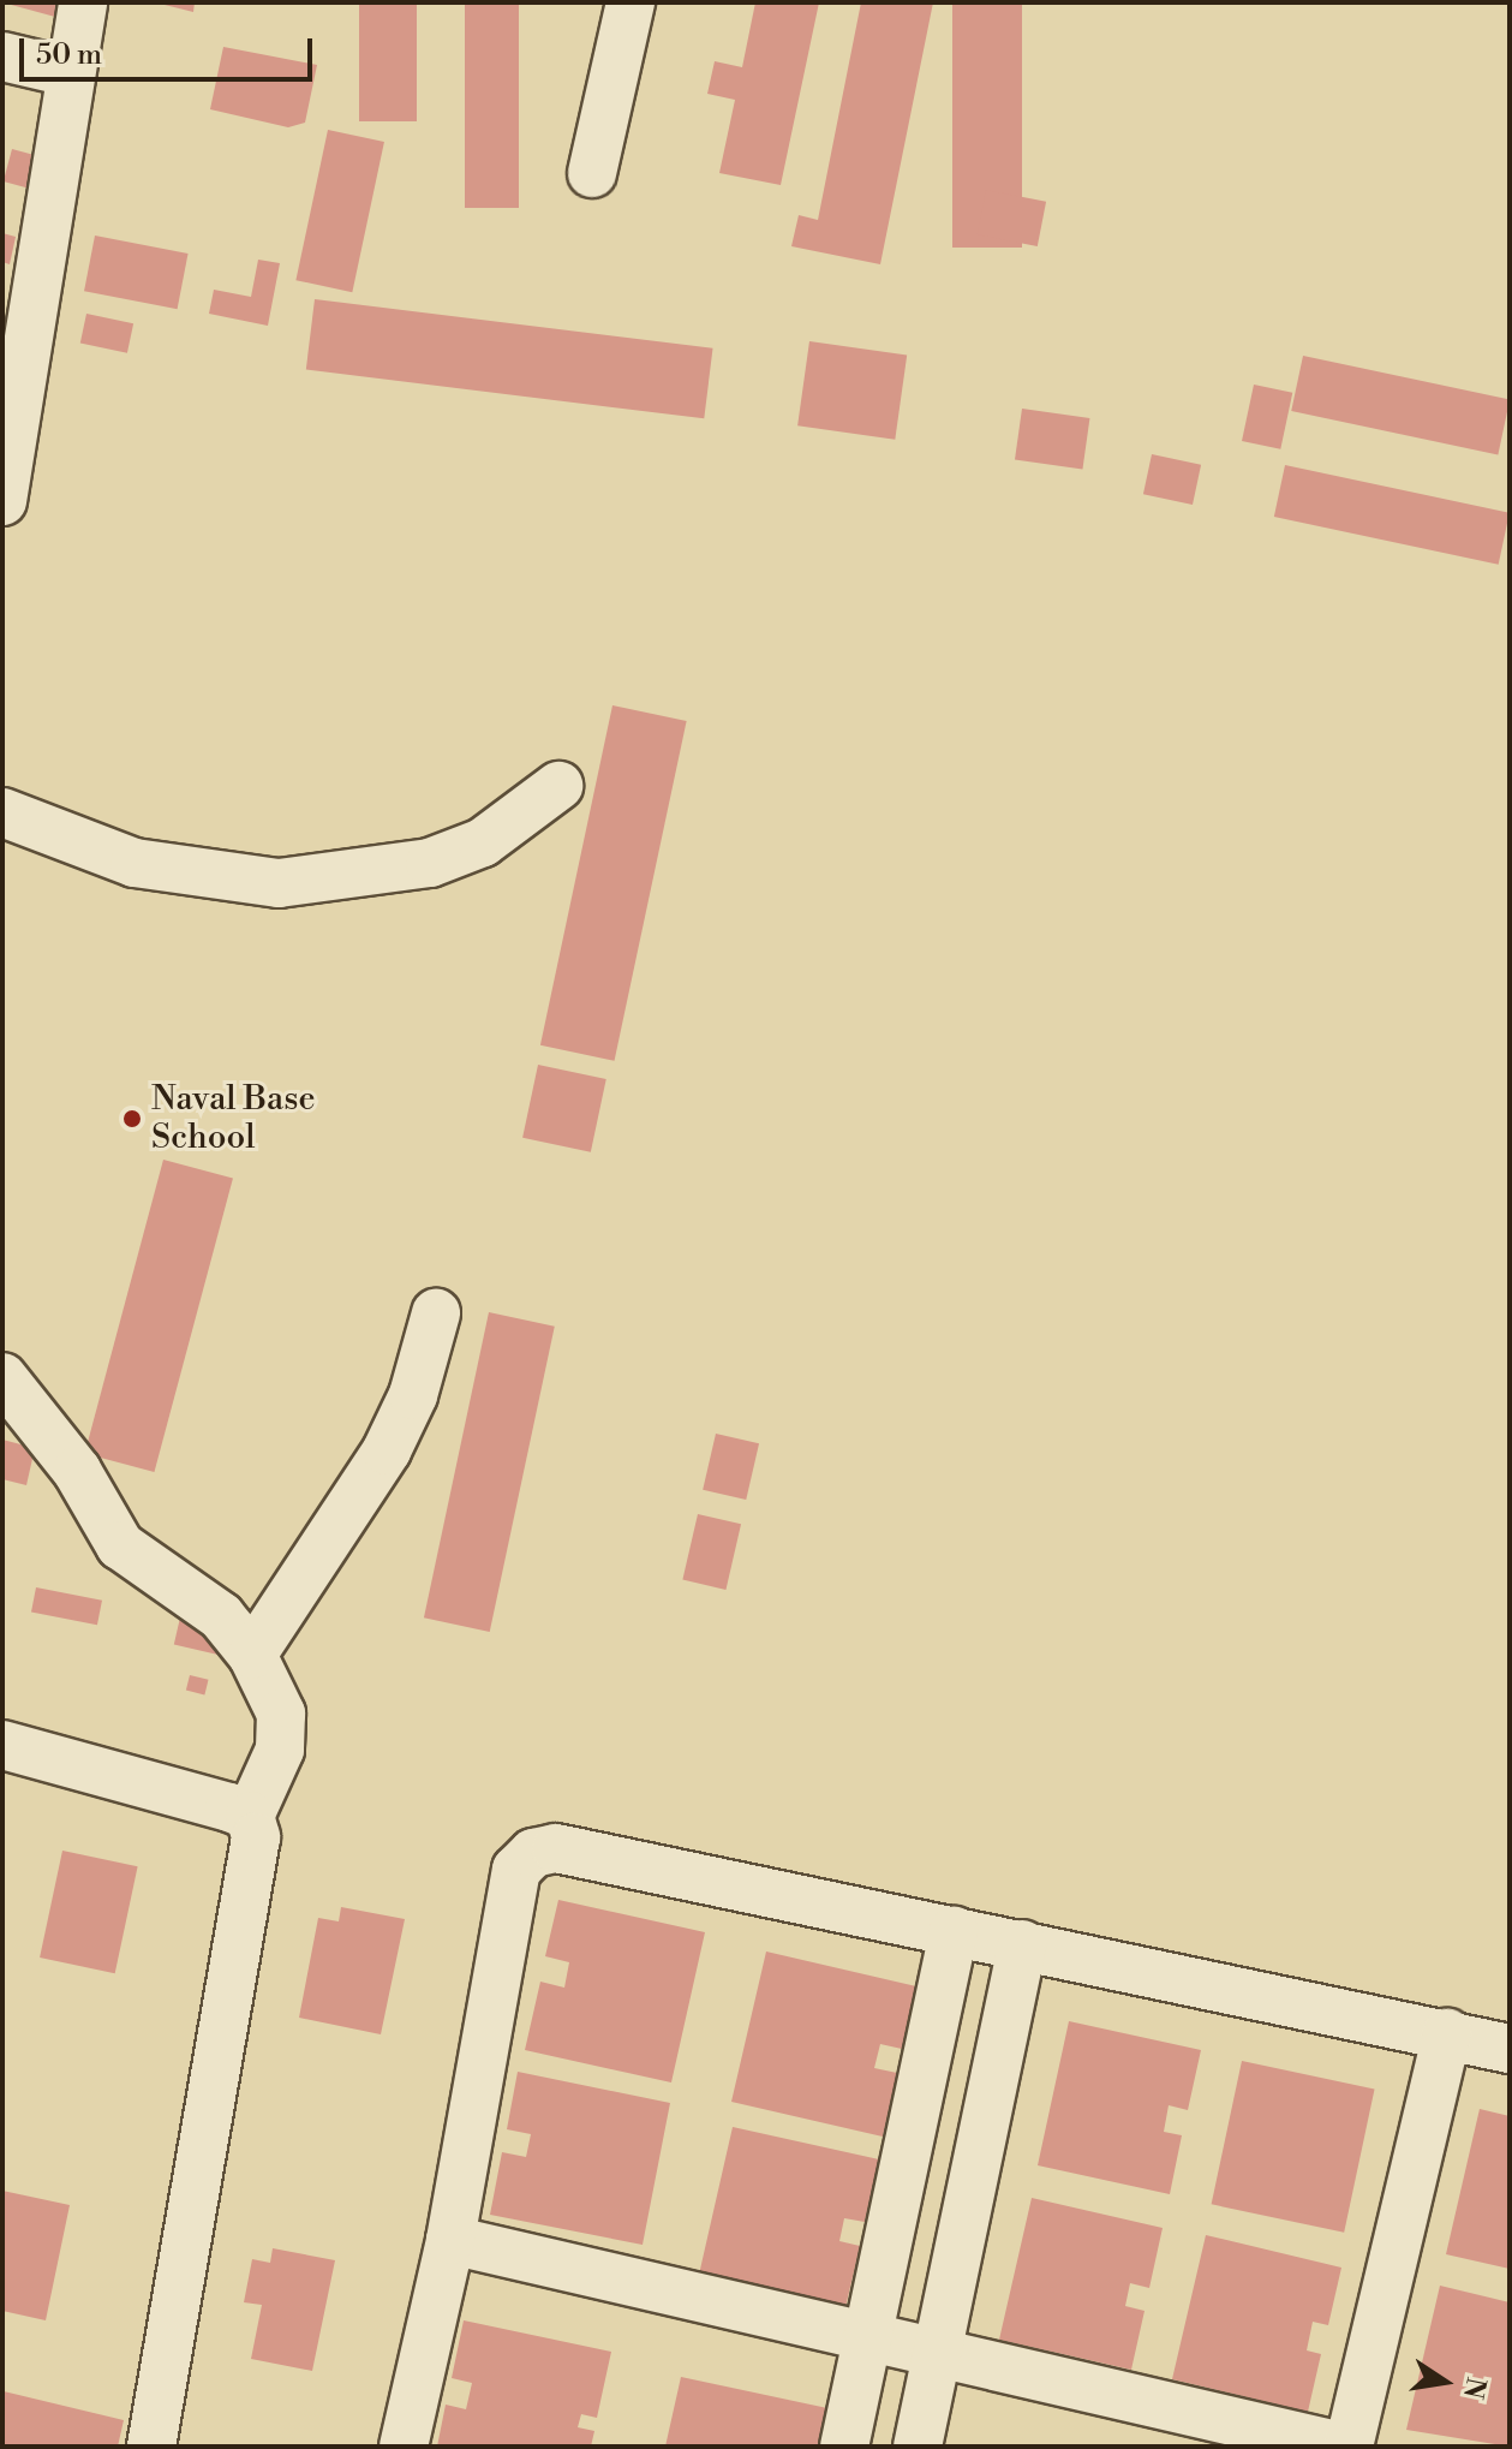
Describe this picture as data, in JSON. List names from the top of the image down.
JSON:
{
  "places": ["Naval Base School"],
  "scale_bar": "50 m",
  "north": "right"
}
